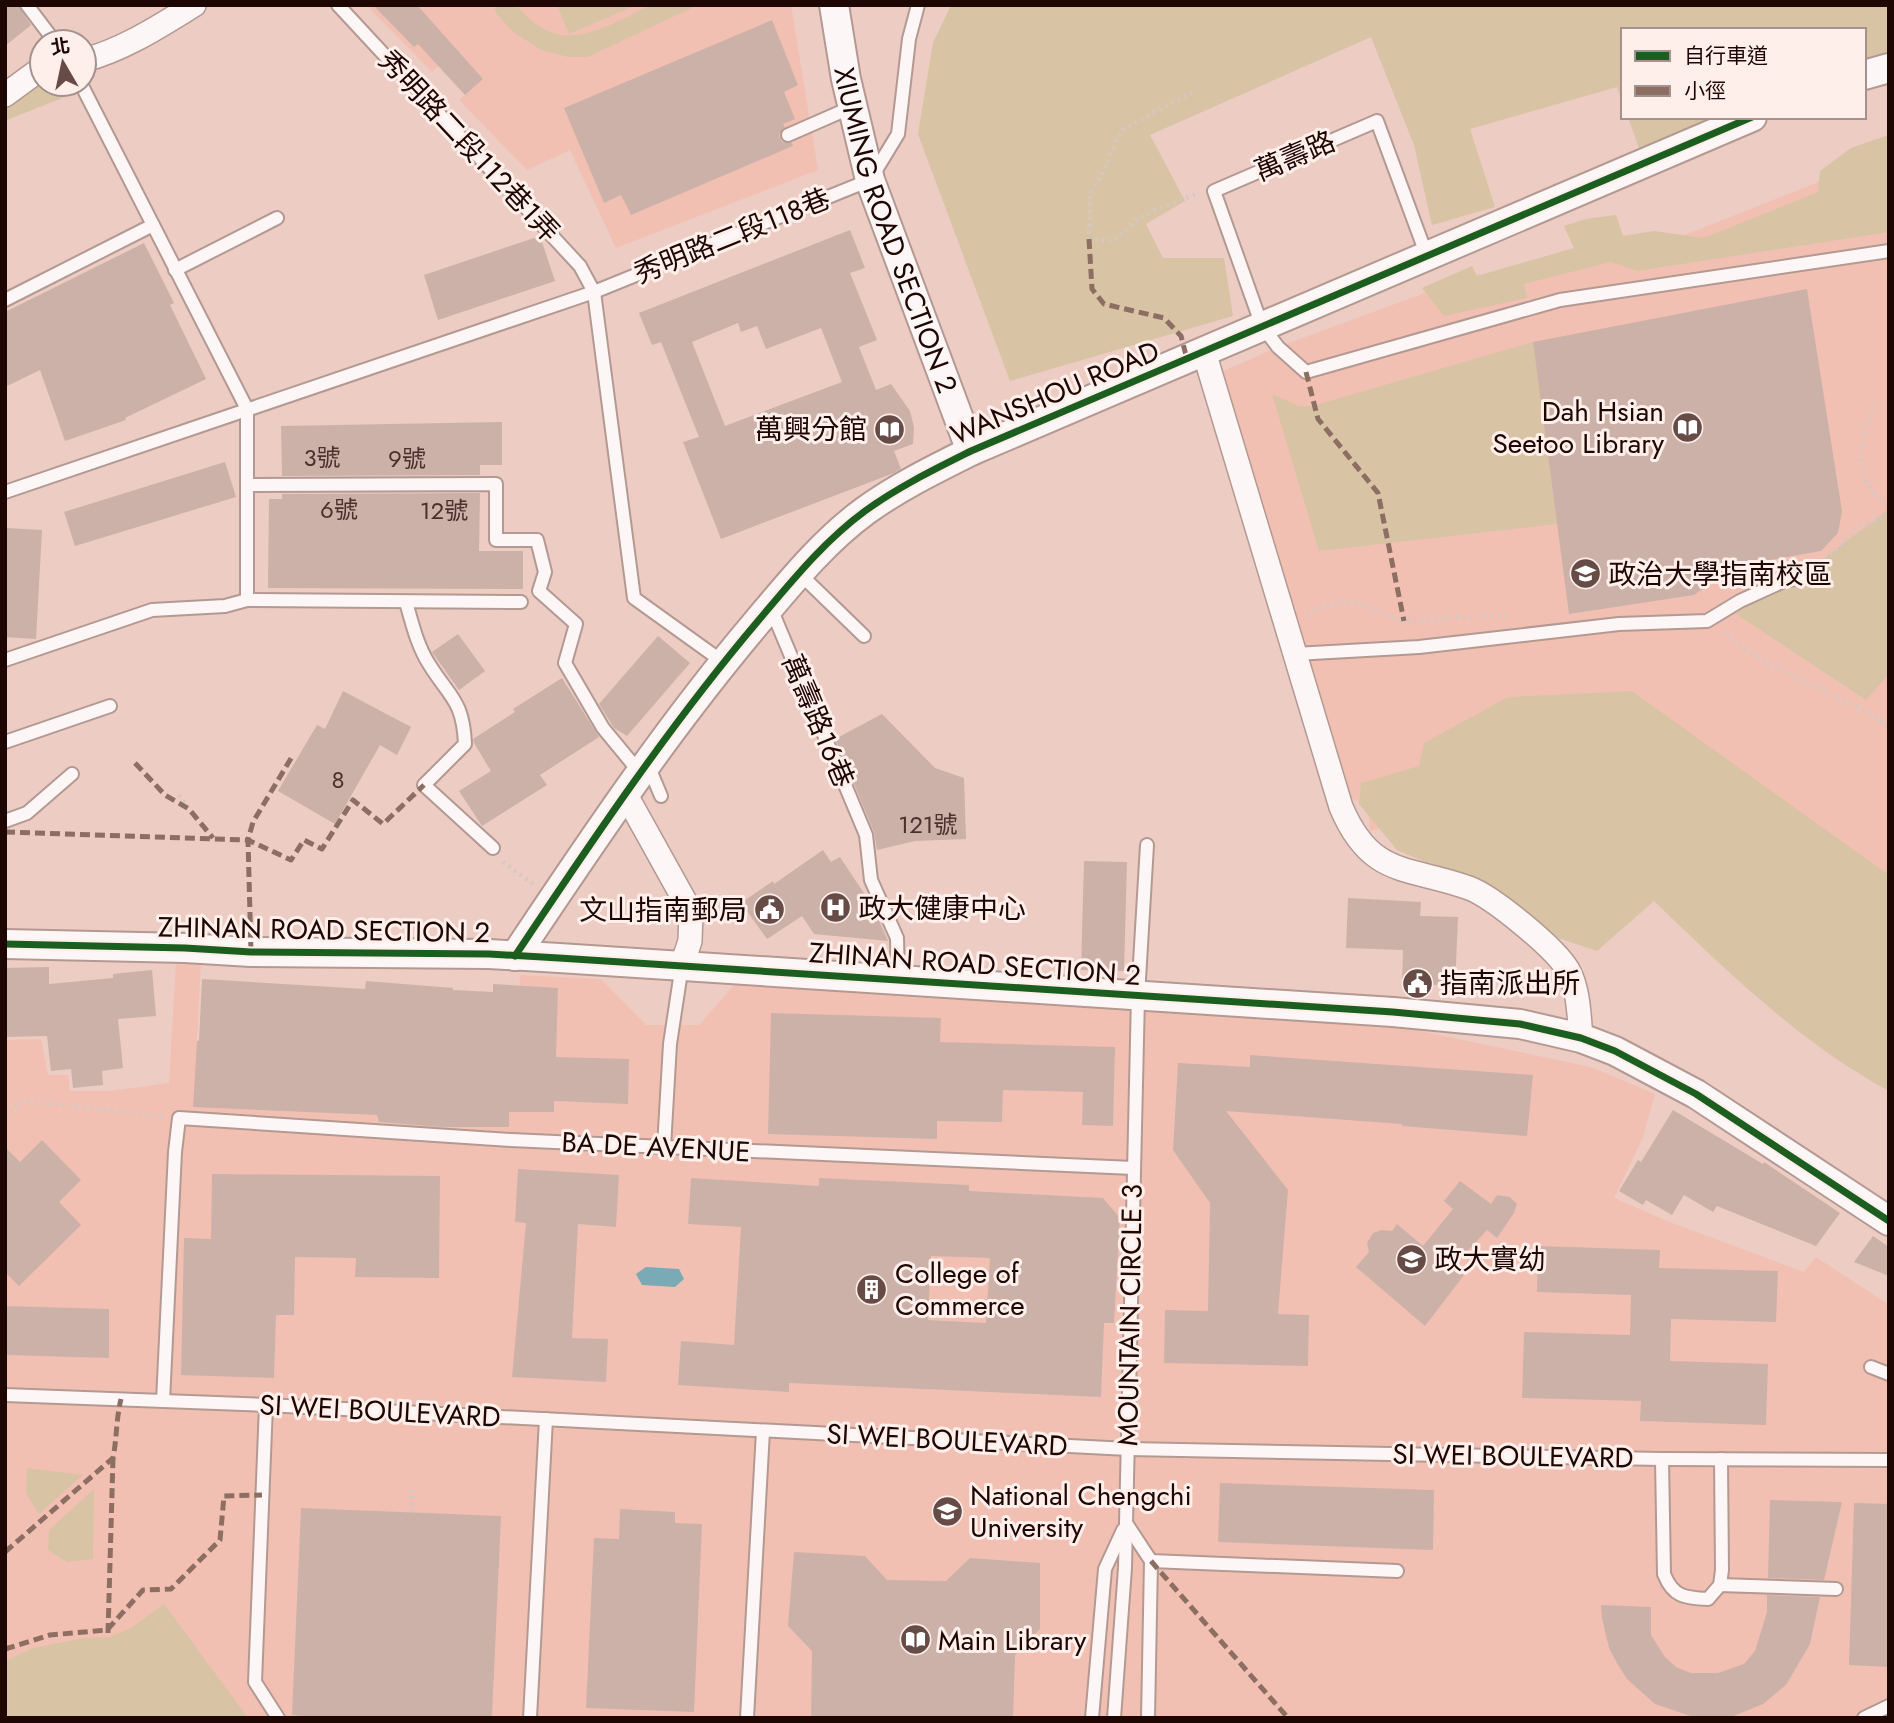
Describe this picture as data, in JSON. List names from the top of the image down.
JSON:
{
  "streets": {
    "street": ["XIUMING ROAD SECTION 2", "WANSHOU ROAD", "ZHINAN ROAD SECTION 2"],
    "lane": [
      "秀明路二段112巷1弄",
      "萬壽路",
      "秀明路二段118巷",
      "萬壽路16巷",
      "BA DE AVENUE",
      "MOUNTAIN CIRCLE 3",
      "SI WEI BOULEVARD"
    ]
  },
  "crossings": [
    ["秀明路二段112巷1弄", "秀明路二段118巷"],
    ["萬壽路", "WANSHOU ROAD"],
    ["XIUMING ROAD SECTION 2", "秀明路二段118巷"],
    ["XIUMING ROAD SECTION 2", "WANSHOU ROAD"],
    ["WANSHOU ROAD", "萬壽路16巷"],
    ["WANSHOU ROAD", "ZHINAN ROAD SECTION 2"],
    ["萬壽路16巷", "ZHINAN ROAD SECTION 2"],
    ["ZHINAN ROAD SECTION 2", "MOUNTAIN CIRCLE 3"],
    ["BA DE AVENUE", "MOUNTAIN CIRCLE 3"],
    ["MOUNTAIN CIRCLE 3", "SI WEI BOULEVARD"]
  ],
  "places": {
    "library": ["Dah Hsian Seetoo Library", "萬興分館", "Main Library"],
    "school or university": ["政治大學指南校區", "政大實幼", "National Chengchi University"],
    "hospital": ["政大健康中心"],
    "public building": ["文山指南郵局", "指南派出所"],
    "building": ["College of Commerce"]
  },
  "house_numbers": [
    "3號",
    "9號",
    "6號",
    "12號",
    "8",
    "121號"
  ],
  "legend": ["自行車道", "小徑"],
  "north": "top"
}
